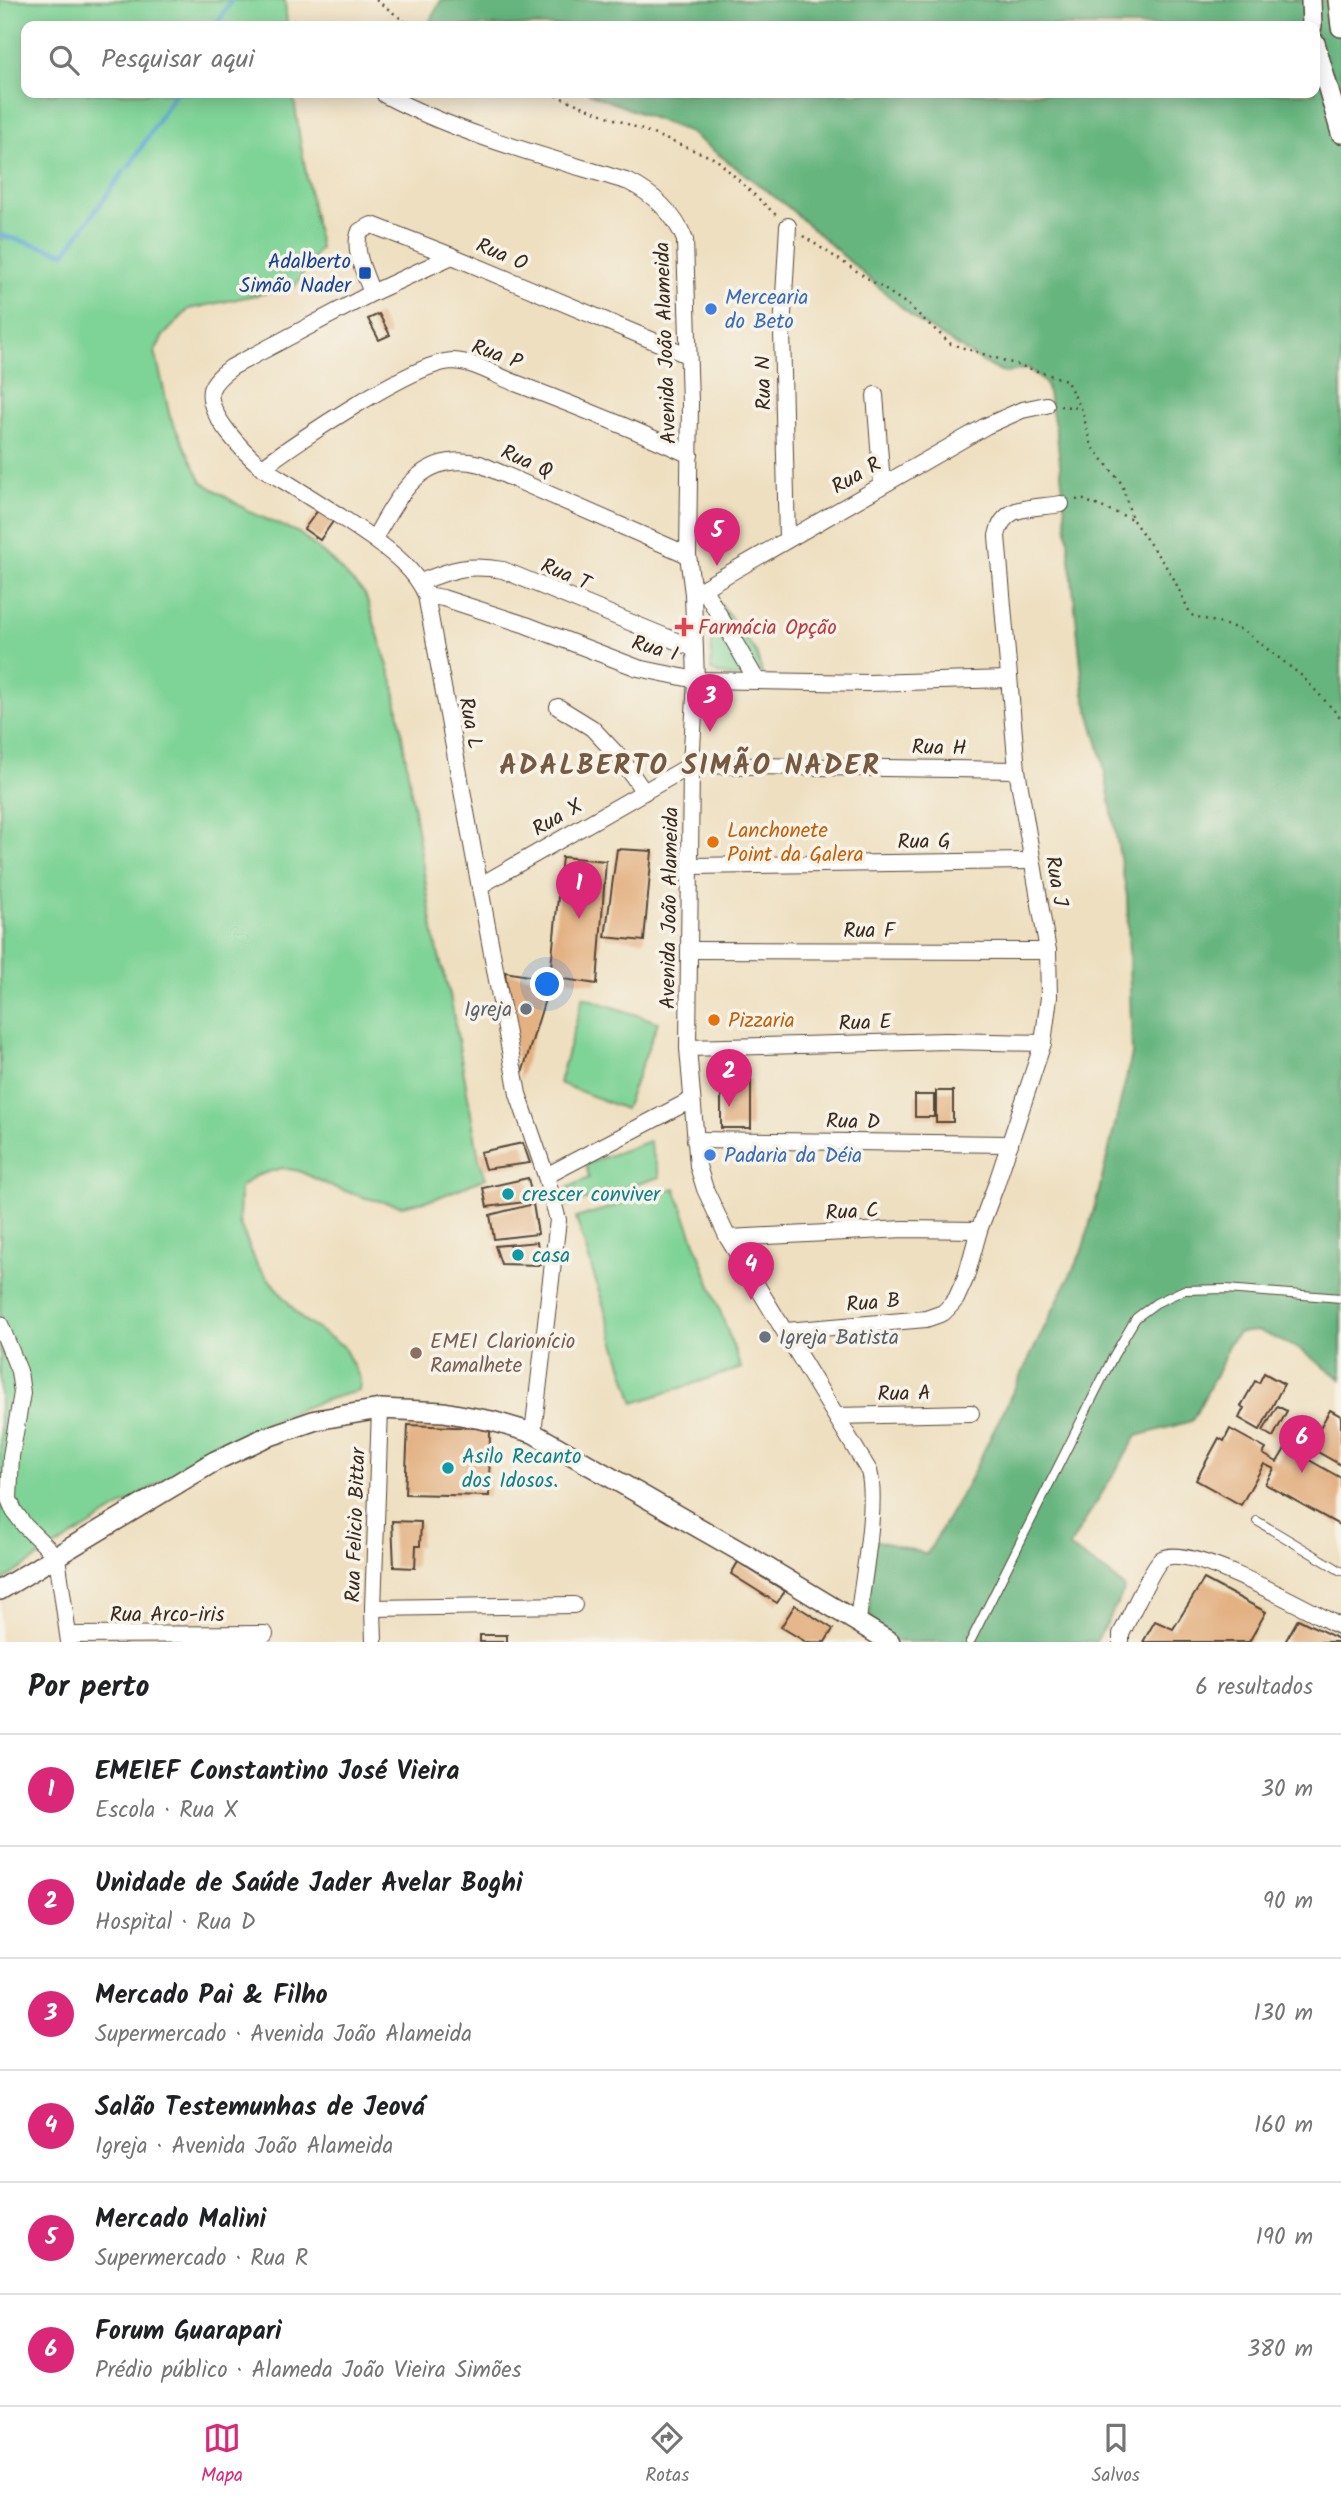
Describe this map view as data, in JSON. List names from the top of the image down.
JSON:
{
  "streets": {
    "street": [
      "Rua O",
      "Avenida João Alameida",
      "Rua P",
      "Rua N",
      "Rua Q",
      "Rua R",
      "Rua T",
      "Rua I",
      "Rua L",
      "Rua H",
      "Rua X",
      "Rua G",
      "Rua J",
      "Rua F",
      "Rua E",
      "Rua D",
      "Rua C",
      "Rua B",
      "Rua A",
      "Rua Felicio Bittar",
      "Rua Arco-iris"
    ]
  },
  "crossings": [
    ["Rua O", "Avenida João Alameida"],
    ["Avenida João Alameida", "Rua P"],
    ["Avenida João Alameida", "Rua Q"],
    ["Avenida João Alameida", "Rua R"],
    ["Avenida João Alameida", "Rua T"],
    ["Avenida João Alameida", "Rua I"],
    ["Avenida João Alameida", "Rua H"],
    ["Avenida João Alameida", "Rua X"],
    ["Avenida João Alameida", "Rua G"],
    ["Avenida João Alameida", "Rua F"],
    ["Avenida João Alameida", "Rua E"],
    ["Avenida João Alameida", "Rua D"],
    ["Avenida João Alameida", "Rua C"],
    ["Avenida João Alameida", "Rua B"],
    ["Avenida João Alameida", "Rua A"],
    ["Rua N", "Rua R"],
    ["Rua T", "Rua I"],
    ["Rua T", "Rua L"],
    ["Rua I", "Rua L"],
    ["Rua I", "Rua J"],
    ["Rua L", "Rua X"],
    ["Rua H", "Rua X"],
    ["Rua H", "Rua J"],
    ["Rua G", "Rua J"],
    ["Rua J", "Rua F"],
    ["Rua J", "Rua E"],
    ["Rua J", "Rua D"],
    ["Rua J", "Rua C"],
    ["Rua J", "Rua B"]
  ],
  "districts": ["ADALBERTO SIMÃO NADER"],
  "places": {
    "transit": ["Adalberto Simão Nader"],
    "other": [
      "Mercearia do Beto",
      "Lanchonete Point da Galera",
      "Igreja",
      "Pizzaria",
      "Padaria da Déia",
      "crescer conviver",
      "casa",
      "Igreja Batista",
      "EMEI Clarionício Ramalhete",
      "Asilo Recanto dos Idosos."
    ],
    "health": ["Farmácia Opção"]
  },
  "page": {
    "search": "Pesquisar aqui",
    "pins": [
      "5",
      "3",
      "1",
      "2",
      "4",
      "6"
    ],
    "heading": ["Por perto", "6 resultados"],
    "list": [
      {
        "mark": "1",
        "name": "EMEIEF Constantino José Vieira",
        "note": "Escola · Rua X",
        "value": "30 m"
      },
      {
        "mark": "2",
        "name": "Unidade de Saúde Jader Avelar Boghi",
        "note": "Hospital · Rua D",
        "value": "90 m"
      },
      {
        "mark": "3",
        "name": "Mercado Pai & Filho",
        "note": "Supermercado · Avenida João Alameida",
        "value": "130 m"
      },
      {
        "mark": "4",
        "name": "Salão Testemunhas de Jeová",
        "note": "Igreja · Avenida João Alameida",
        "value": "160 m"
      },
      {
        "mark": "5",
        "name": "Mercado Malini",
        "note": "Supermercado · Rua R",
        "value": "190 m"
      },
      {
        "mark": "6",
        "name": "Forum Guarapari",
        "note": "Prédio público · Alameda João Vieira Simões",
        "value": "380 m"
      }
    ],
    "nav": ["Mapa", "Rotas", "Salvos"]
  }
}
